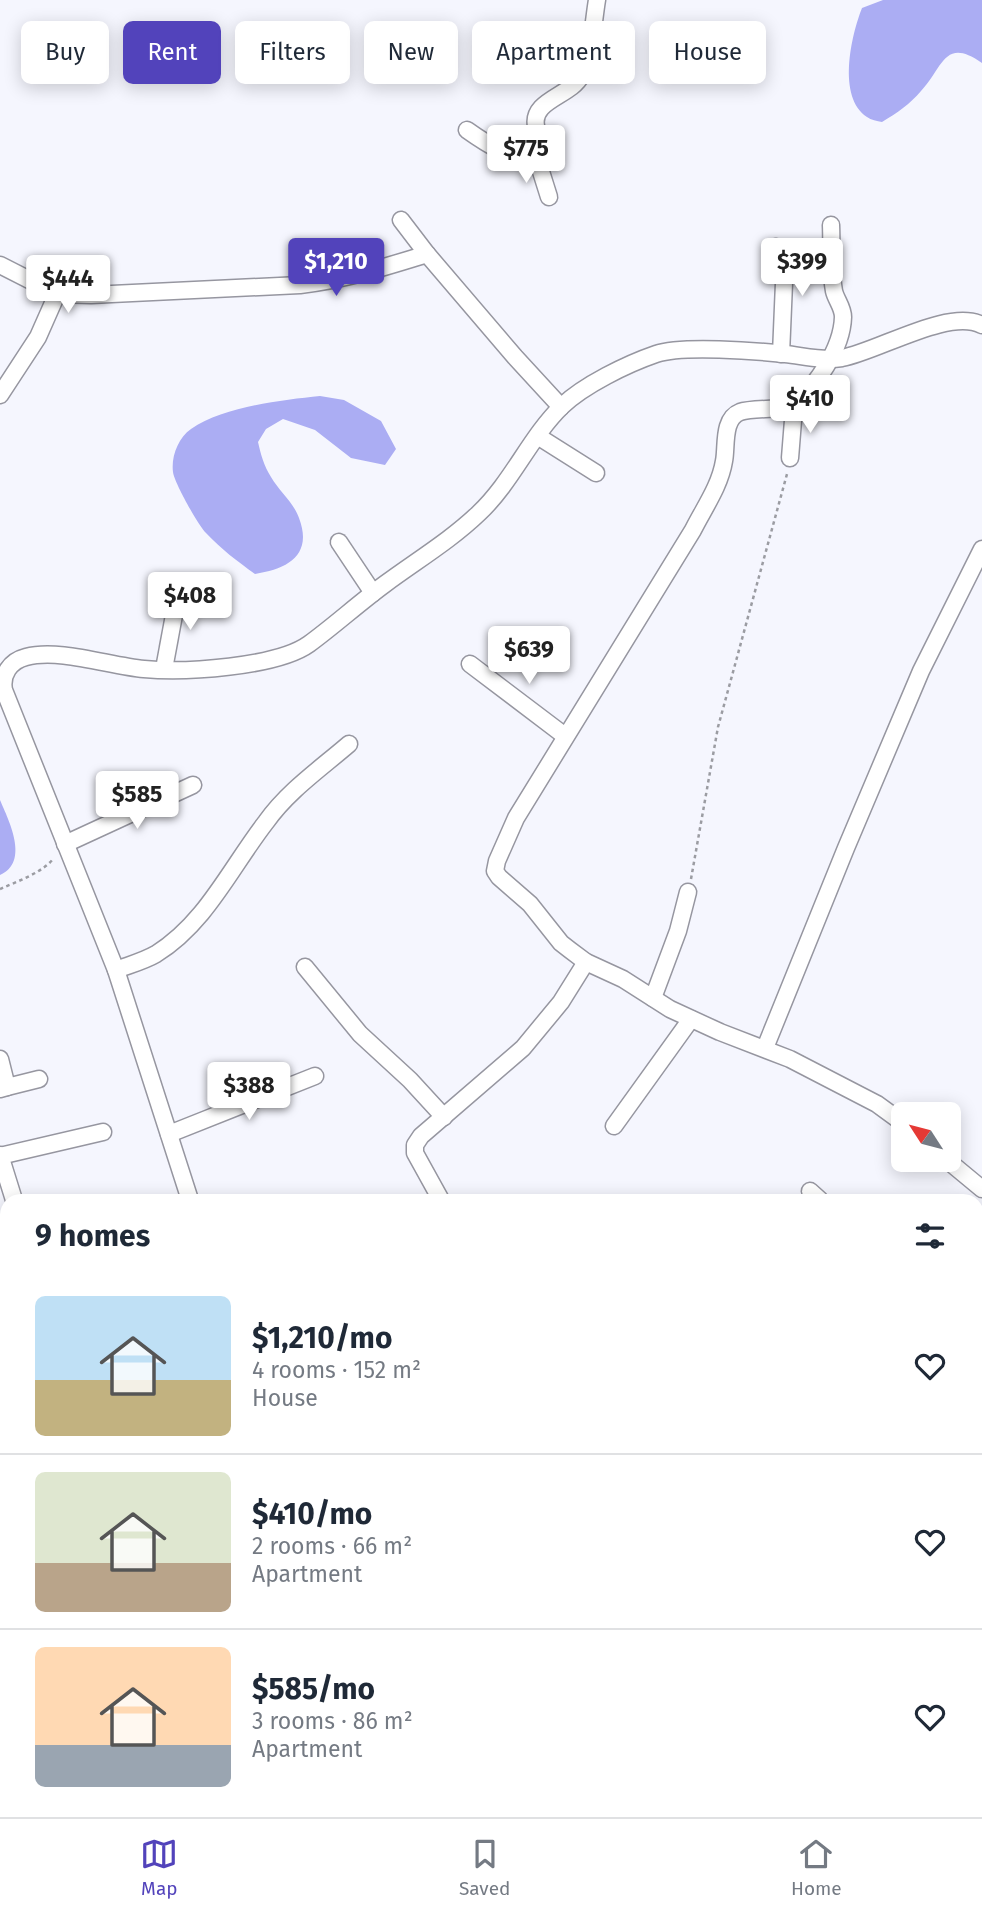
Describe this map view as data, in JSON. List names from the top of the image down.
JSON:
{
  "north": "top left",
  "page": {
    "chip": [
      "Buy",
      "Rent",
      "Filters",
      "New",
      "Apartment",
      "House"
    ],
    "price": [
      "$775",
      "$1,210",
      "$399",
      "$444",
      "$410",
      "$408",
      "$639",
      "$585",
      "$388"
    ],
    "heading": "9 homes",
    "list": [
      {
        "name": "$1,210/mo",
        "note": "4 rooms · 152 m² · House"
      },
      {
        "name": "$410/mo",
        "note": "2 rooms · 66 m² · Apartment"
      },
      {
        "name": "$585/mo",
        "note": "3 rooms · 86 m² · Apartment"
      }
    ],
    "tabs": ["Map", "Saved", "Home"]
  }
}
